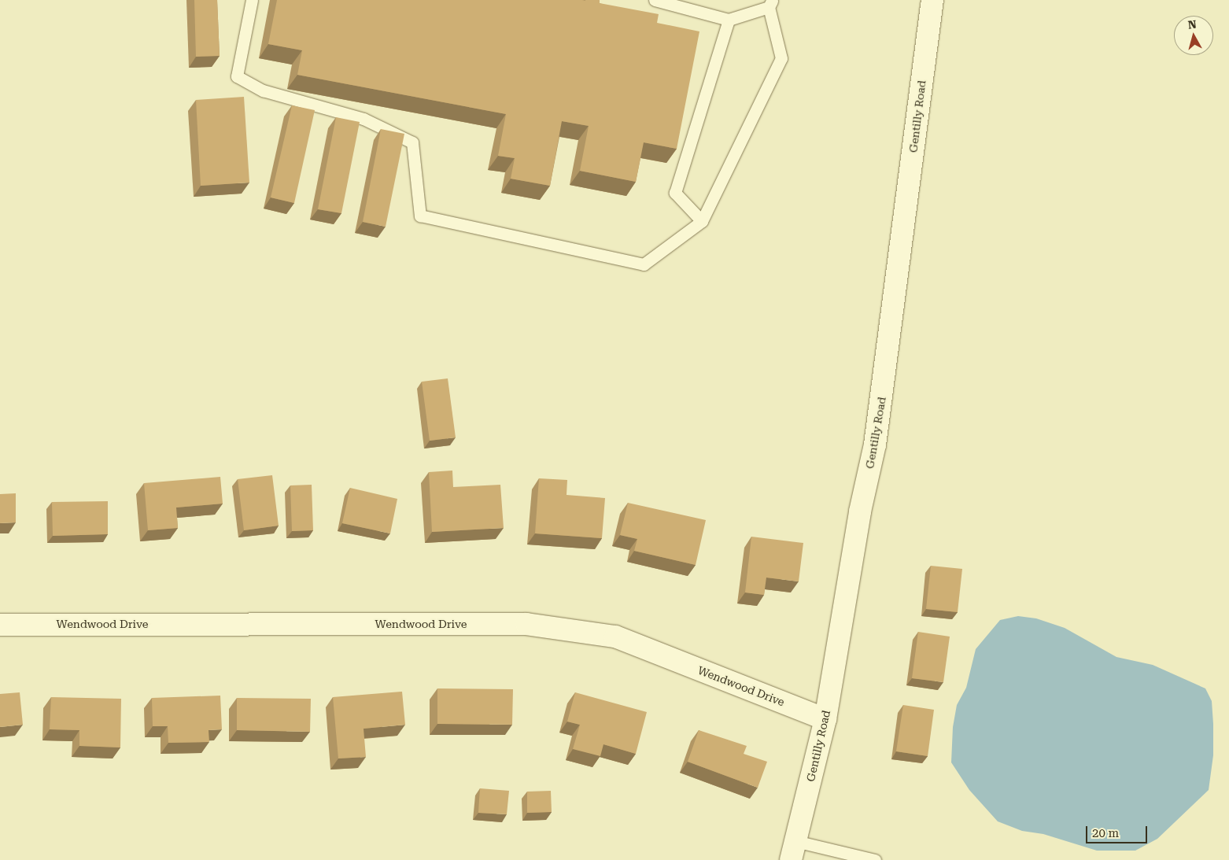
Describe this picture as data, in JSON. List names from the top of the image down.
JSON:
{
  "streets": {
    "street": ["Gentilly Road", "Wendwood Drive"]
  },
  "crossings": [
    ["Gentilly Road", "Wendwood Drive"]
  ],
  "scale_bar": "20 m",
  "north": "top"
}
